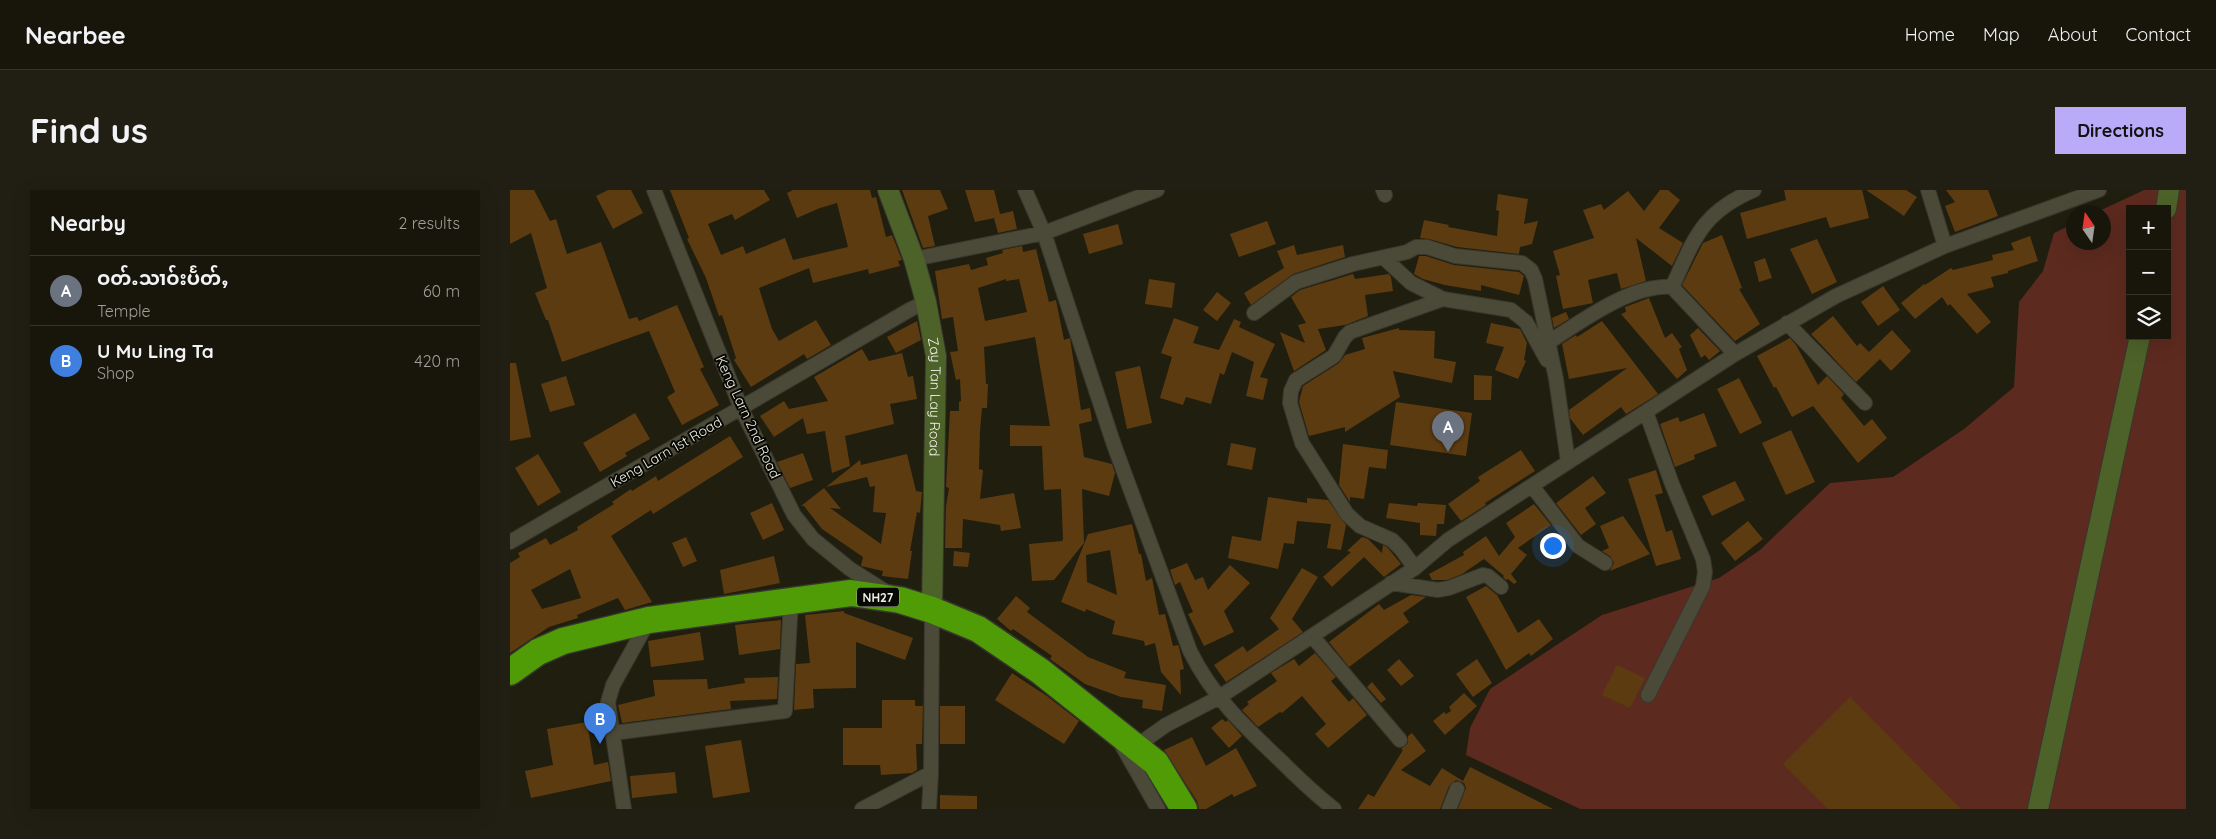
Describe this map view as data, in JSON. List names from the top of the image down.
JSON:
{
  "streets": {
    "highway": ["NH27"],
    "street": ["Zay Tan Lay Road", "Keng Larn 2nd Road", "Keng Larn 1st Road"]
  },
  "crossings": [
    ["Zay Tan Lay Road", "Keng Larn 1st Road"],
    ["Zay Tan Lay Road", "NH27"],
    ["Keng Larn 2nd Road", "Keng Larn 1st Road"],
    ["Keng Larn 2nd Road", "NH27"]
  ],
  "north": "top",
  "page": {
    "header": "Nearbee",
    "nav": [
      "Home",
      "Map",
      "About",
      "Contact"
    ],
    "buttons": "Directions",
    "title": "Find us",
    "heading": ["Nearby", "2 results"],
    "map_buttons": ["+", "−"],
    "list": [
      {
        "mark": "A",
        "name": "ဝတ်ႉသၢဝ်းပႅတ်ႇ",
        "note": "Temple",
        "value": "60 m"
      },
      {
        "mark": "B",
        "name": "U Mu Ling Ta",
        "note": "Shop",
        "value": "420 m"
      }
    ],
    "pins": ["A", "B"]
  }
}
